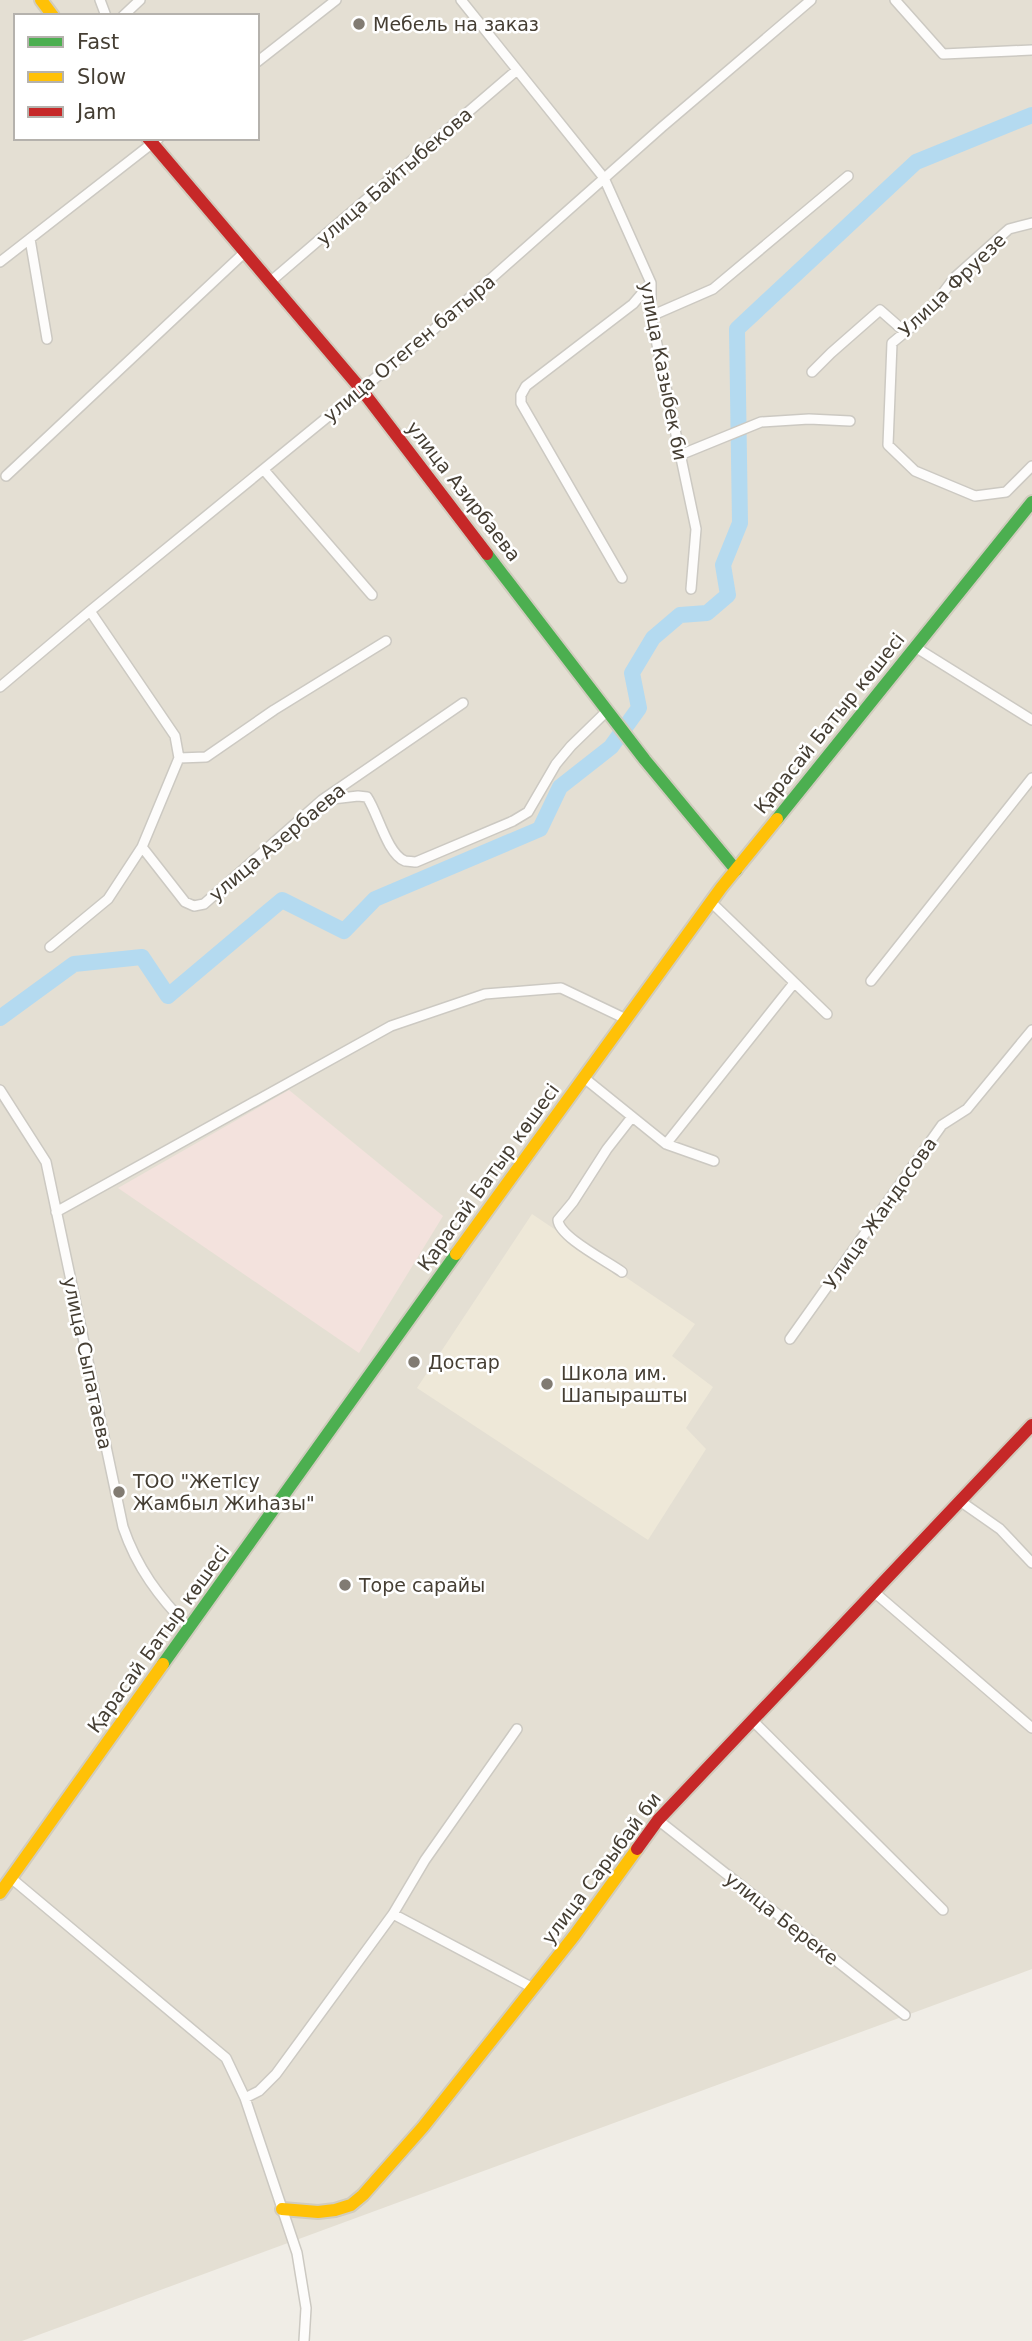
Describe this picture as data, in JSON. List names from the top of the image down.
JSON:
{
  "streets": {
    "main road": ["улица Азирбаева", "Қарасай Батыр көшесі", "улица Сарыбай би"],
    "street": [
      "улица Байтыбекова",
      "Улица Фруезе",
      "улица Отеген батыра",
      "улица Казыбек би",
      "улица Азербаева",
      "Улица Жандосова",
      "улица Сыпатаева",
      "улица Береке"
    ]
  },
  "crossings": [
    ["улица Байтыбекова", "улица Казыбек би"],
    ["улица Байтыбекова", "улица Азирбаева"],
    ["улица Отеген батыра", "улица Казыбек би"],
    ["улица Отеген батыра", "улица Азирбаева"],
    ["улица Азирбаева", "Қарасай Батыр көшесі"],
    ["Қарасай Батыр көшесі", "улица Сыпатаева"],
    ["улица Сарыбай би", "улица Береке"]
  ],
  "places": [
    "Мебель на заказ",
    "Достар",
    "Школа им. Шапырашты",
    "ТОО \"ЖетIсу Жамбыл Жиhазы\"",
    "Торе сарайы"
  ],
  "legend": ["Fast", "Slow", "Jam"]
}
